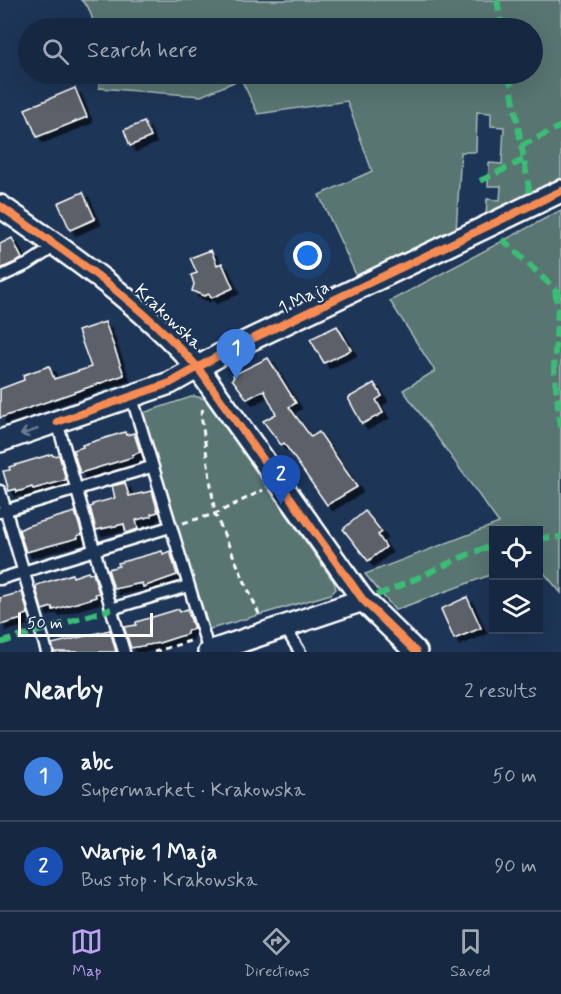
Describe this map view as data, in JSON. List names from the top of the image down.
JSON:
{
  "streets": {
    "street": ["1 Maja", "Krakowska"]
  },
  "crossings": [
    ["1 Maja", "Krakowska"]
  ],
  "scale_bar": "50 m",
  "page": {
    "search": "Search here",
    "pins": ["1", "2"],
    "scale": "50 m",
    "heading": ["Nearby", "2 results"],
    "list": [
      {
        "mark": "1",
        "name": "abc",
        "note": "Supermarket · Krakowska",
        "value": "50 m"
      },
      {
        "mark": "2",
        "name": "Warpie 1 Maja",
        "note": "Bus stop · Krakowska",
        "value": "90 m"
      }
    ],
    "nav": ["Map", "Directions", "Saved"]
  }
}
